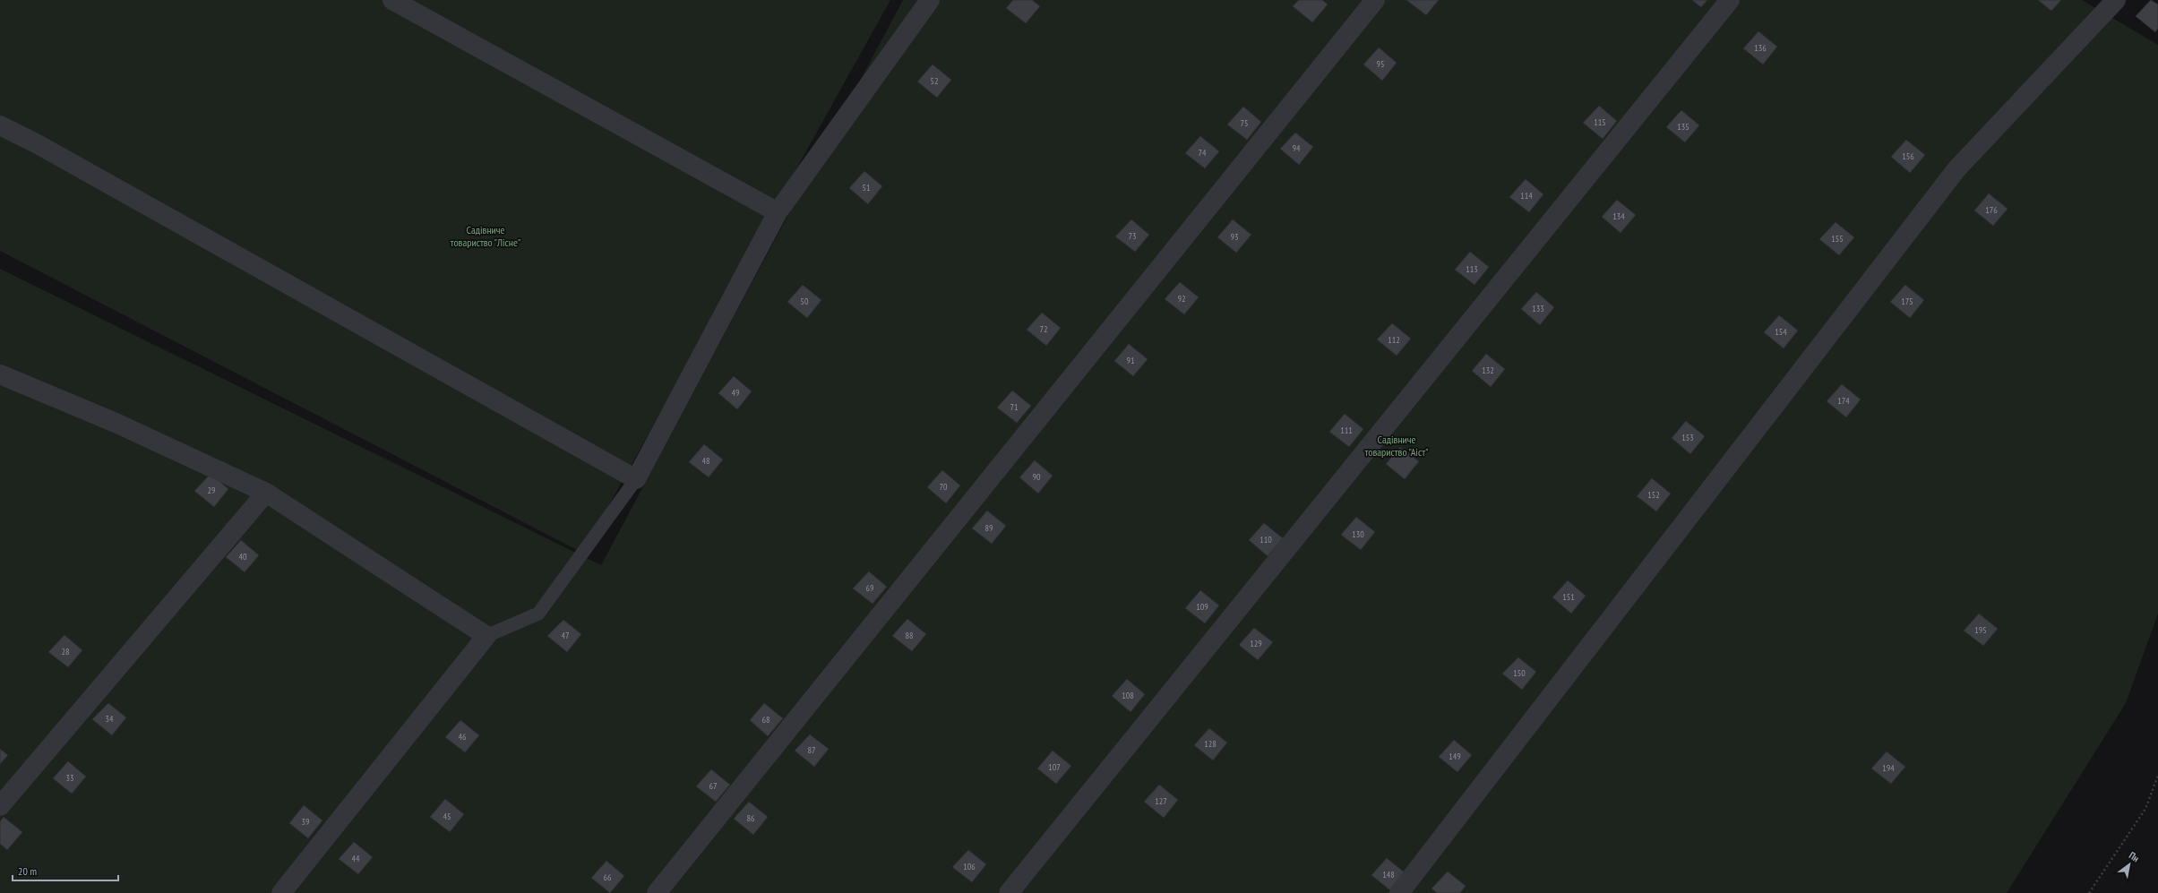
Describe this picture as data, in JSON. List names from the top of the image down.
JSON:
{
  "parks": ["Садівниче товариство \"Лісне\"", "Садівниче товариство \"Аіст\""],
  "house_numbers": [
    "136",
    "95",
    "52",
    "115",
    "75",
    "135",
    "94",
    "74",
    "156",
    "51",
    "114",
    "176",
    "134",
    "73",
    "93",
    "155",
    "113",
    "92",
    "50",
    "175",
    "133",
    "72",
    "154",
    "112",
    "91",
    "132",
    "49",
    "174",
    "71",
    "111",
    "153",
    "48",
    "90",
    "70",
    "29",
    "152",
    "89",
    "130",
    "110",
    "40",
    "69",
    "151",
    "109",
    "195",
    "47",
    "88",
    "129",
    "28",
    "150",
    "108",
    "34",
    "68",
    "46",
    "128",
    "87",
    "149",
    "107",
    "194",
    "33",
    "67",
    "127",
    "45",
    "86",
    "39",
    "44",
    "106",
    "148",
    "66"
  ],
  "scale_bar": "20 m",
  "north": "top right"
}
